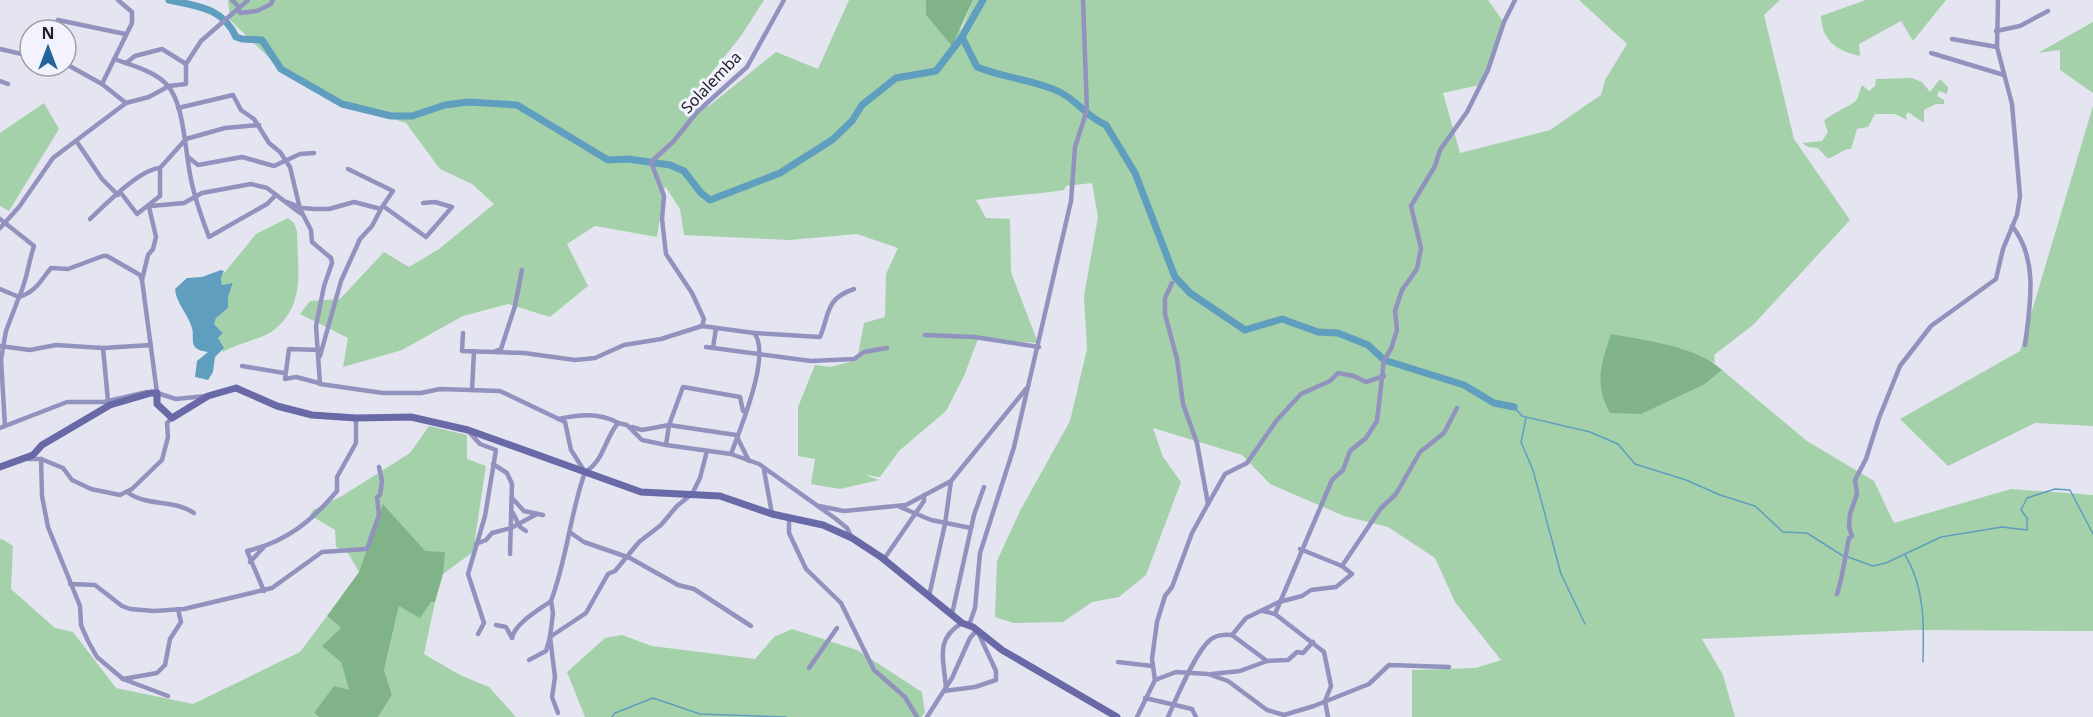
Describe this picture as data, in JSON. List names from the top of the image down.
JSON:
{
  "streets": {
    "street": ["Solalemba"]
  },
  "north": "top"
}
